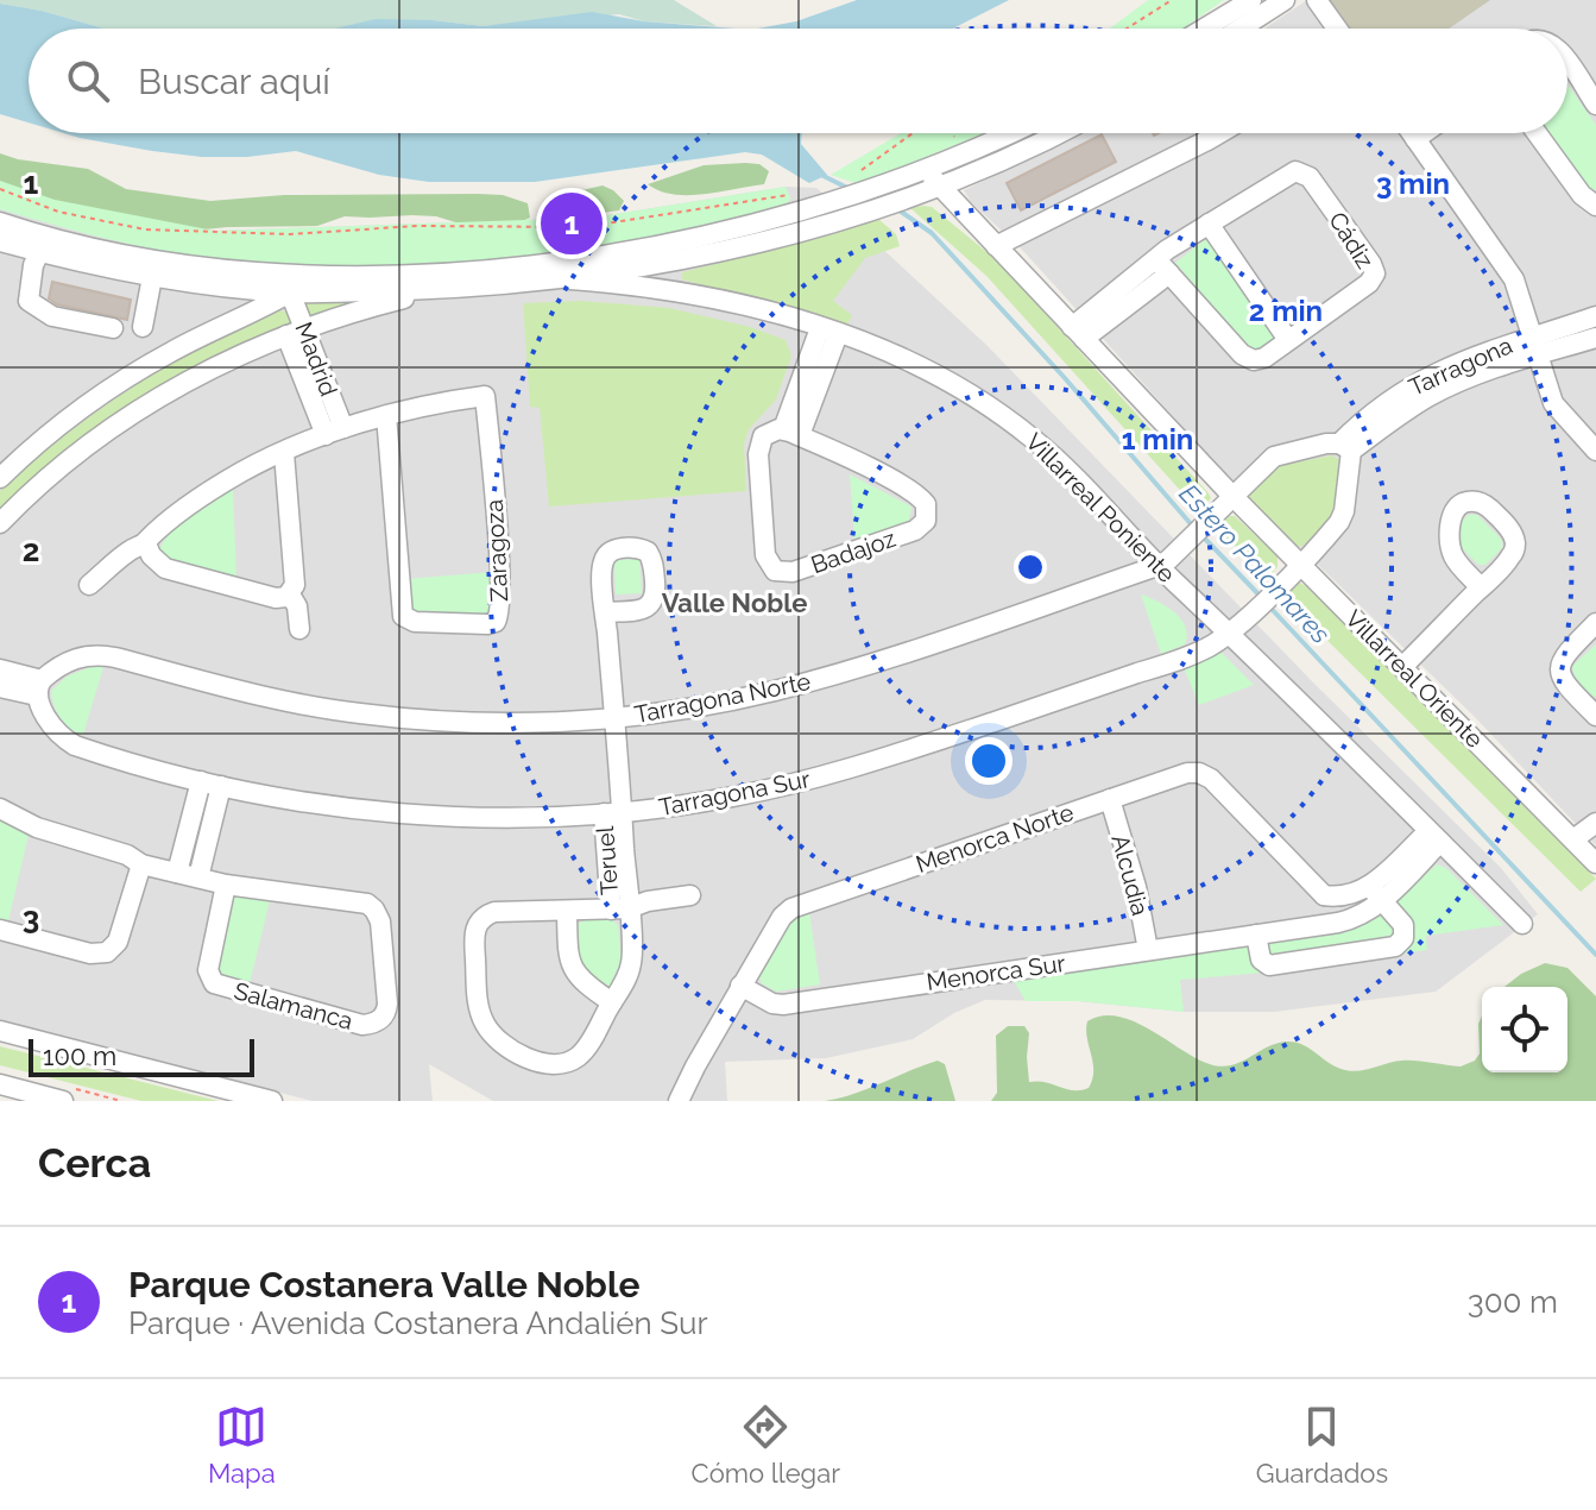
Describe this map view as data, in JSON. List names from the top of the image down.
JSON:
{
  "streets": {
    "street": [
      "Cádiz",
      "Madrid",
      "Tarragona",
      "Villarreal Poniente",
      "Zaragoza",
      "Badajoz",
      "Villarreal Oriente",
      "Tarragona Norte",
      "Tarragona Sur",
      "Menorca Norte",
      "Teruel",
      "Alcudia",
      "Menorca Sur",
      "Salamanca"
    ]
  },
  "crossings": [
    ["Cádiz", "Villarreal Oriente"],
    ["Madrid", "Zaragoza"],
    ["Tarragona", "Tarragona Norte"],
    ["Tarragona", "Tarragona Sur"],
    ["Villarreal Poniente", "Badajoz"],
    ["Villarreal Poniente", "Tarragona Norte"],
    ["Villarreal Poniente", "Tarragona Sur"],
    ["Villarreal Poniente", "Menorca Sur"],
    ["Villarreal Oriente", "Tarragona Norte"],
    ["Villarreal Oriente", "Tarragona Sur"],
    ["Tarragona Norte", "Tarragona Sur"],
    ["Tarragona Norte", "Teruel"],
    ["Tarragona Sur", "Teruel"],
    ["Menorca Norte", "Alcudia"],
    ["Menorca Norte", "Menorca Sur"],
    ["Alcudia", "Menorca Sur"]
  ],
  "districts": ["Valle Noble"],
  "water": ["Estero Palomares"],
  "scale_bar": "100 m",
  "page": {
    "search": "Buscar aquí",
    "pins": "1",
    "scale": "100 m",
    "heading": "Cerca",
    "list": [
      {
        "mark": "1",
        "name": "Parque Costanera Valle Noble",
        "note": "Parque · Avenida Costanera Andalién Sur",
        "value": "300 m"
      }
    ],
    "nav": ["Mapa", "Cómo llegar", "Guardados"]
  },
  "grid": {
    "rows": ["1", "2", "3"]
  },
  "rings": ["3 min", "2 min", "1 min"]
}
